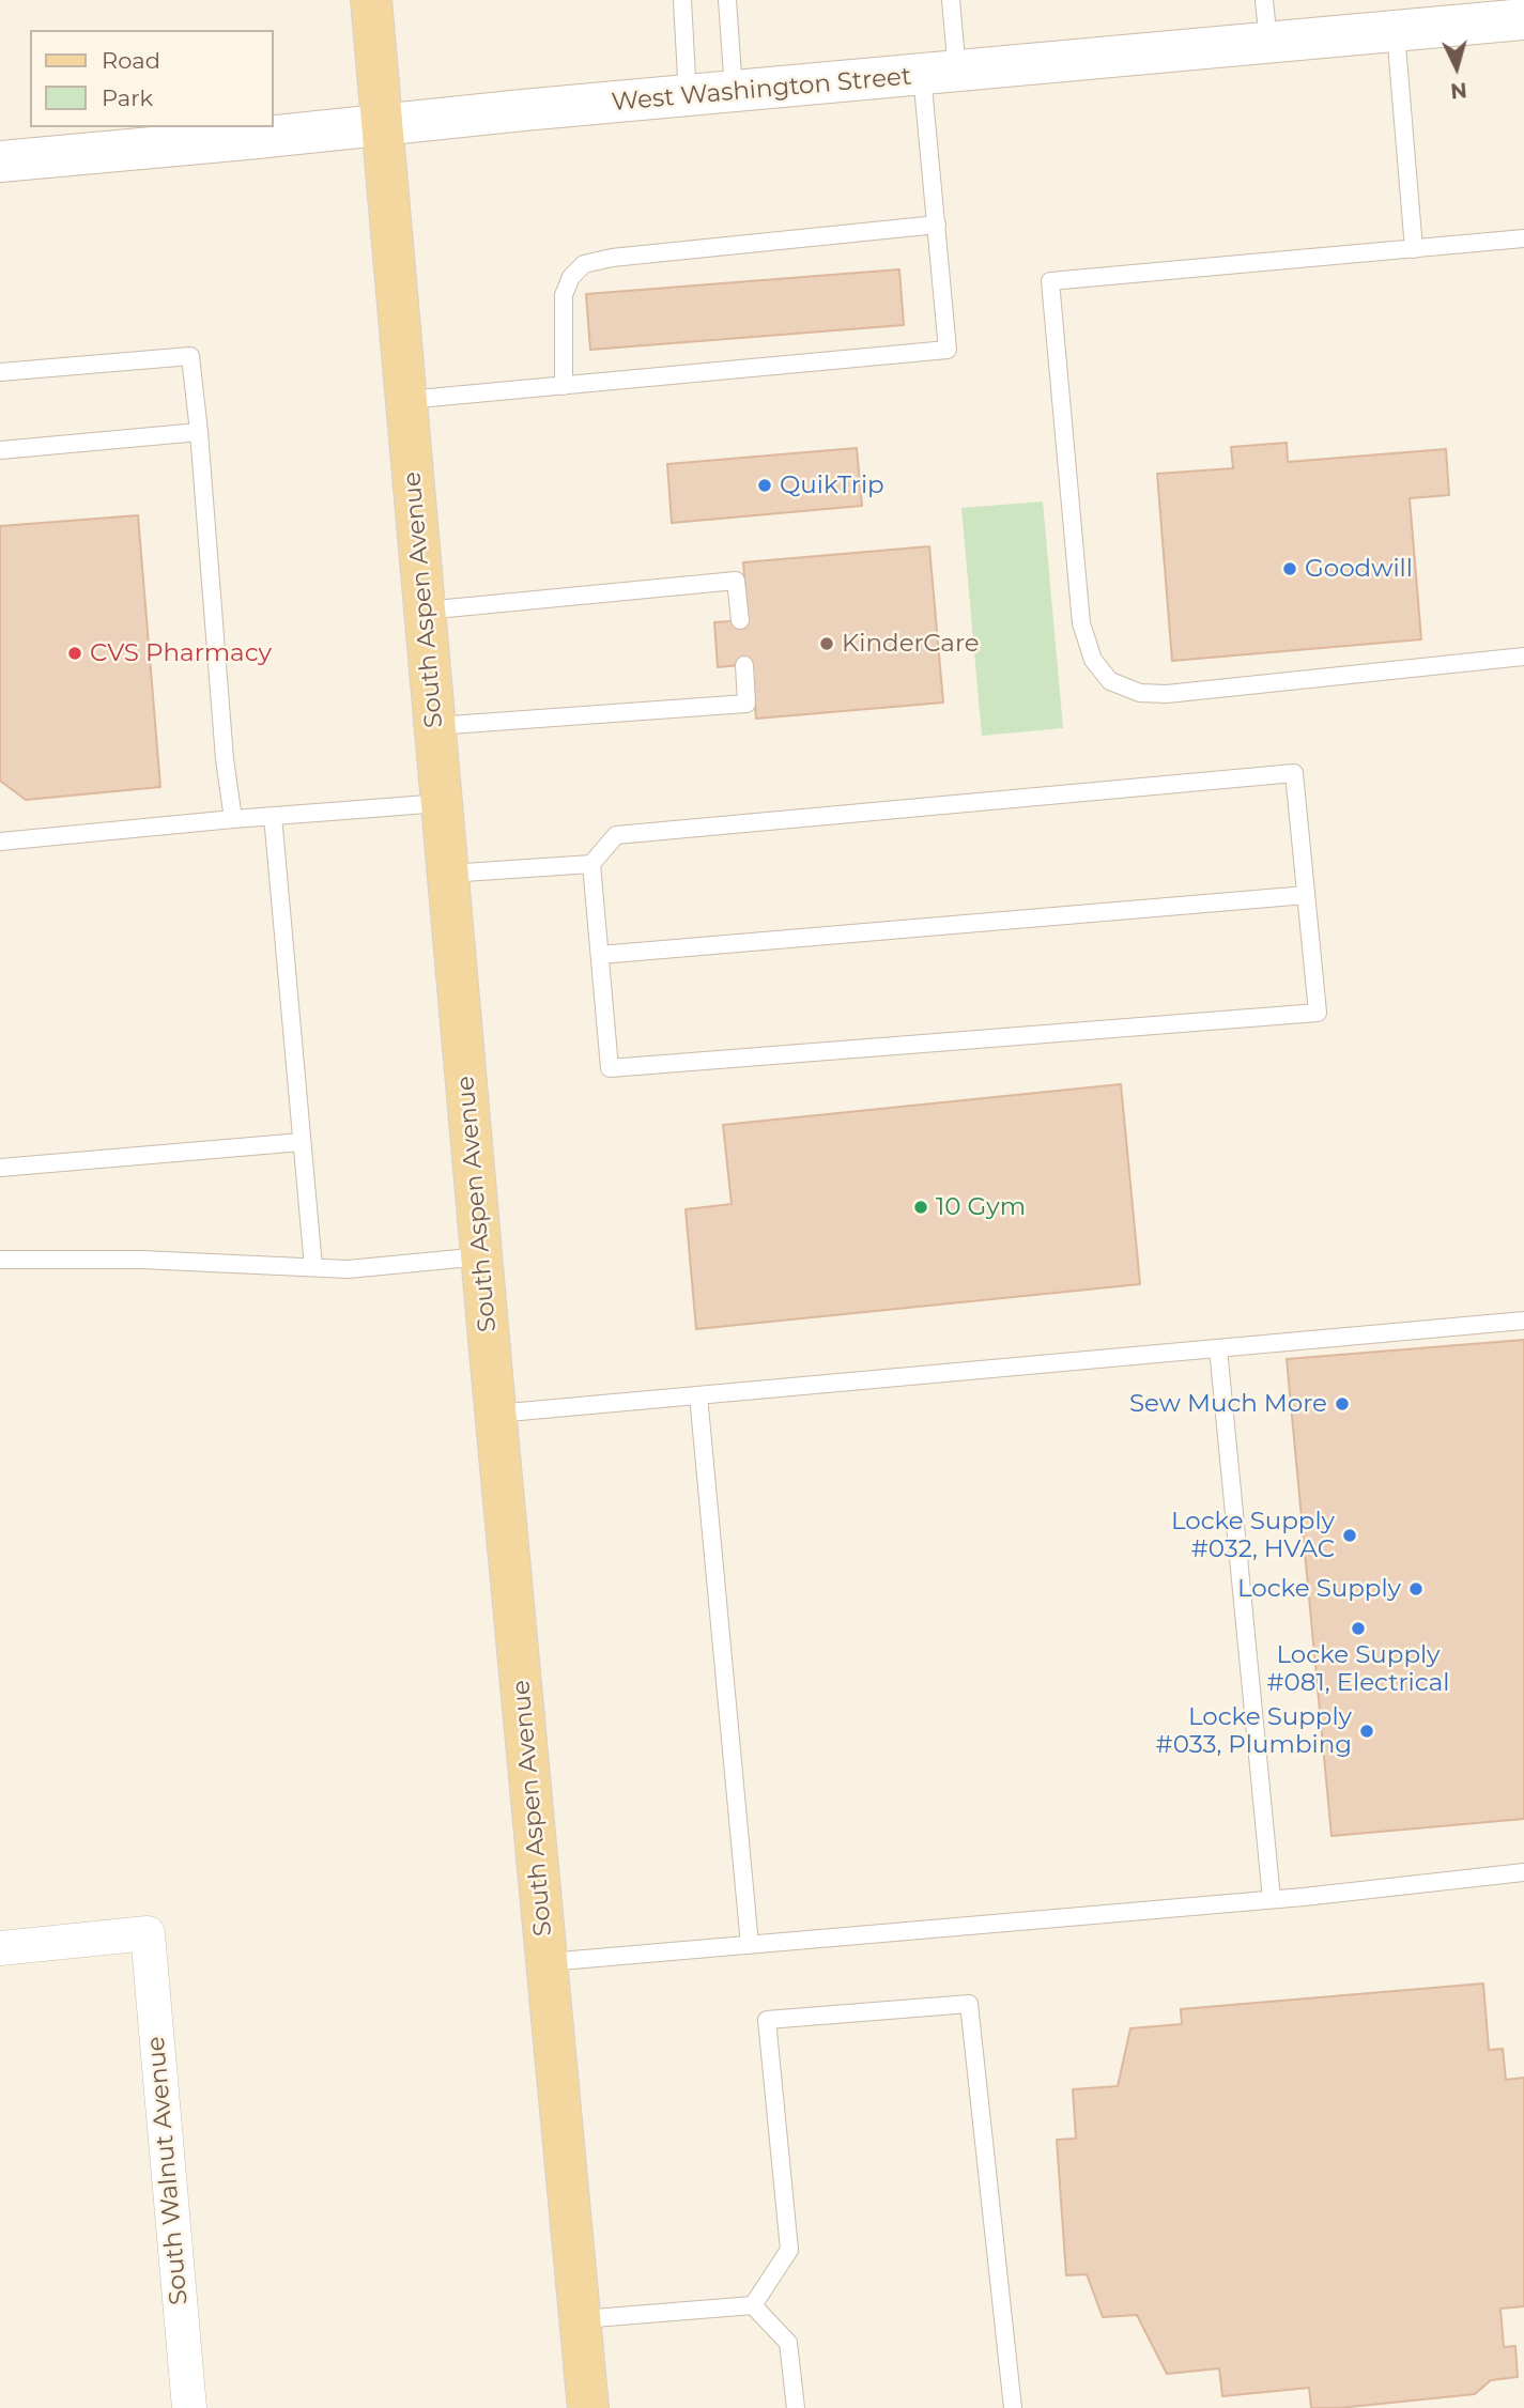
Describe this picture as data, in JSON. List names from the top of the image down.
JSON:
{
  "streets": {
    "main road": ["West Washington Street", "South Aspen Avenue"],
    "street": ["South Walnut Avenue"]
  },
  "crossings": [
    ["West Washington Street", "South Aspen Avenue"]
  ],
  "places": [
    "QuikTrip",
    "Goodwill",
    "KinderCare",
    "CVS Pharmacy",
    "10 Gym",
    "Sew Much More",
    "Locke Supply #032, HVAC",
    "Locke Supply",
    "Locke Supply #081, Electrical",
    "Locke Supply #033, Plumbing"
  ],
  "legend": ["Road", "Park"],
  "north": "bottom"
}
